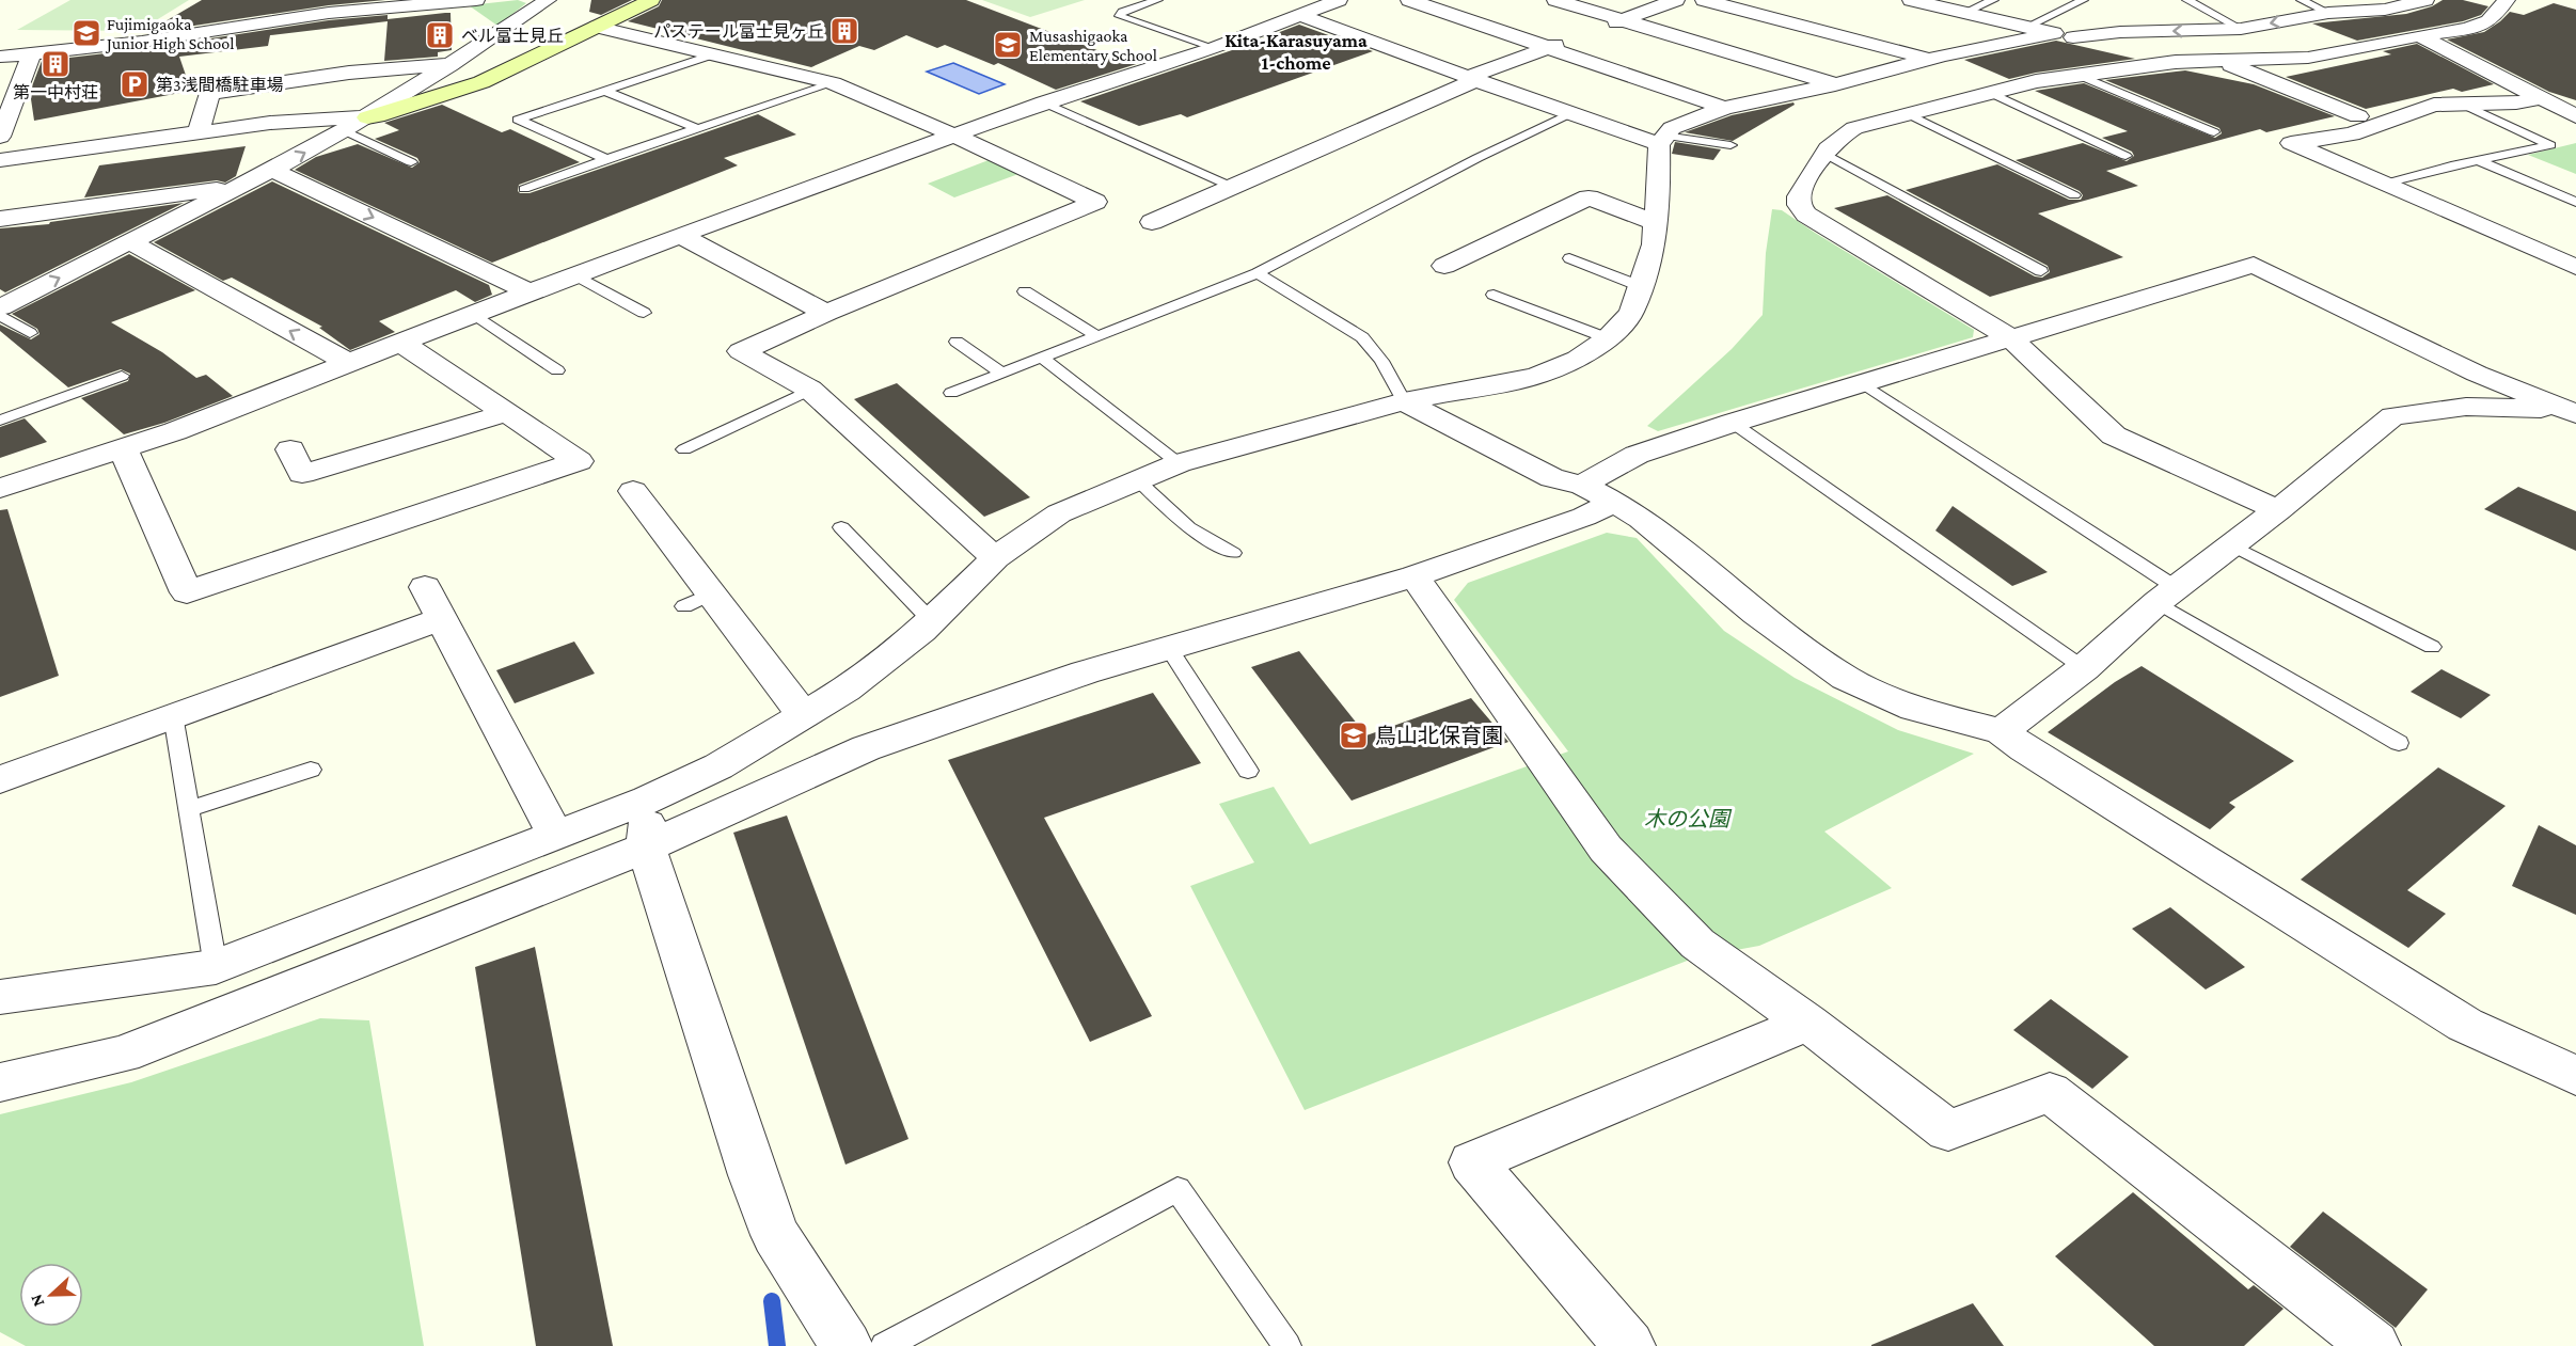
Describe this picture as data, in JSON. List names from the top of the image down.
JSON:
{
  "districts": ["Kita-Karasuyama 1-chome"],
  "parks": ["木の公園"],
  "places": {
    "building": ["パステール富士見ヶ丘", "ベル富士見丘", "第一中村荘"],
    "school or university": ["Fujimigaoka Junior High School", "Musashigaoka Elementary School", "鳥山北保育園"],
    "parking": ["第3浅間橋駐車場"]
  },
  "north": "left"
}
